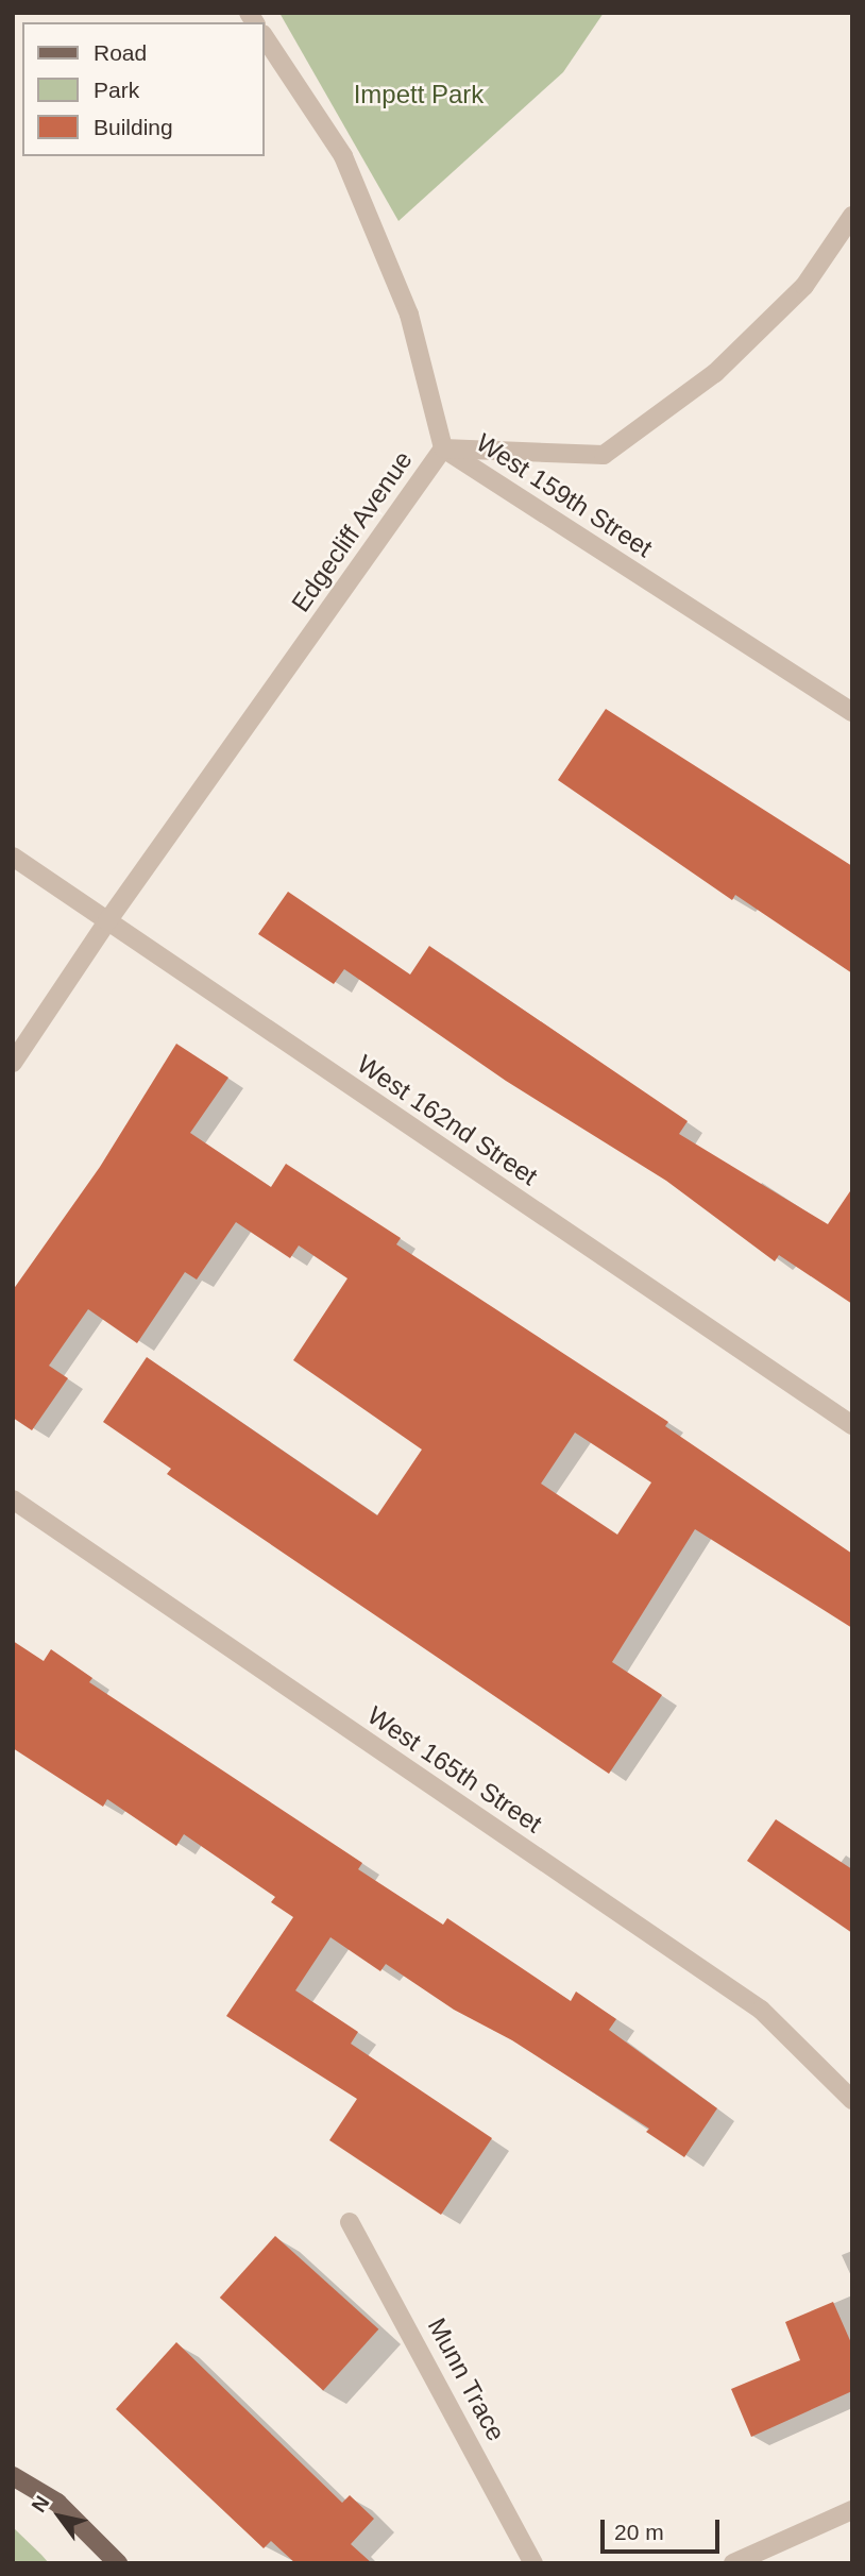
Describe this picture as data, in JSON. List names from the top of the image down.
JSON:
{
  "streets": {
    "street": [
      "West 159th Street",
      "Edgecliff Avenue",
      "West 162nd Street",
      "West 165th Street",
      "Munn Trace"
    ]
  },
  "crossings": [
    ["West 159th Street", "Edgecliff Avenue"],
    ["Edgecliff Avenue", "West 162nd Street"]
  ],
  "parks": ["Impett Park"],
  "legend": ["Road", "Park", "Building"],
  "scale_bar": "20 m",
  "north": "top left"
}
